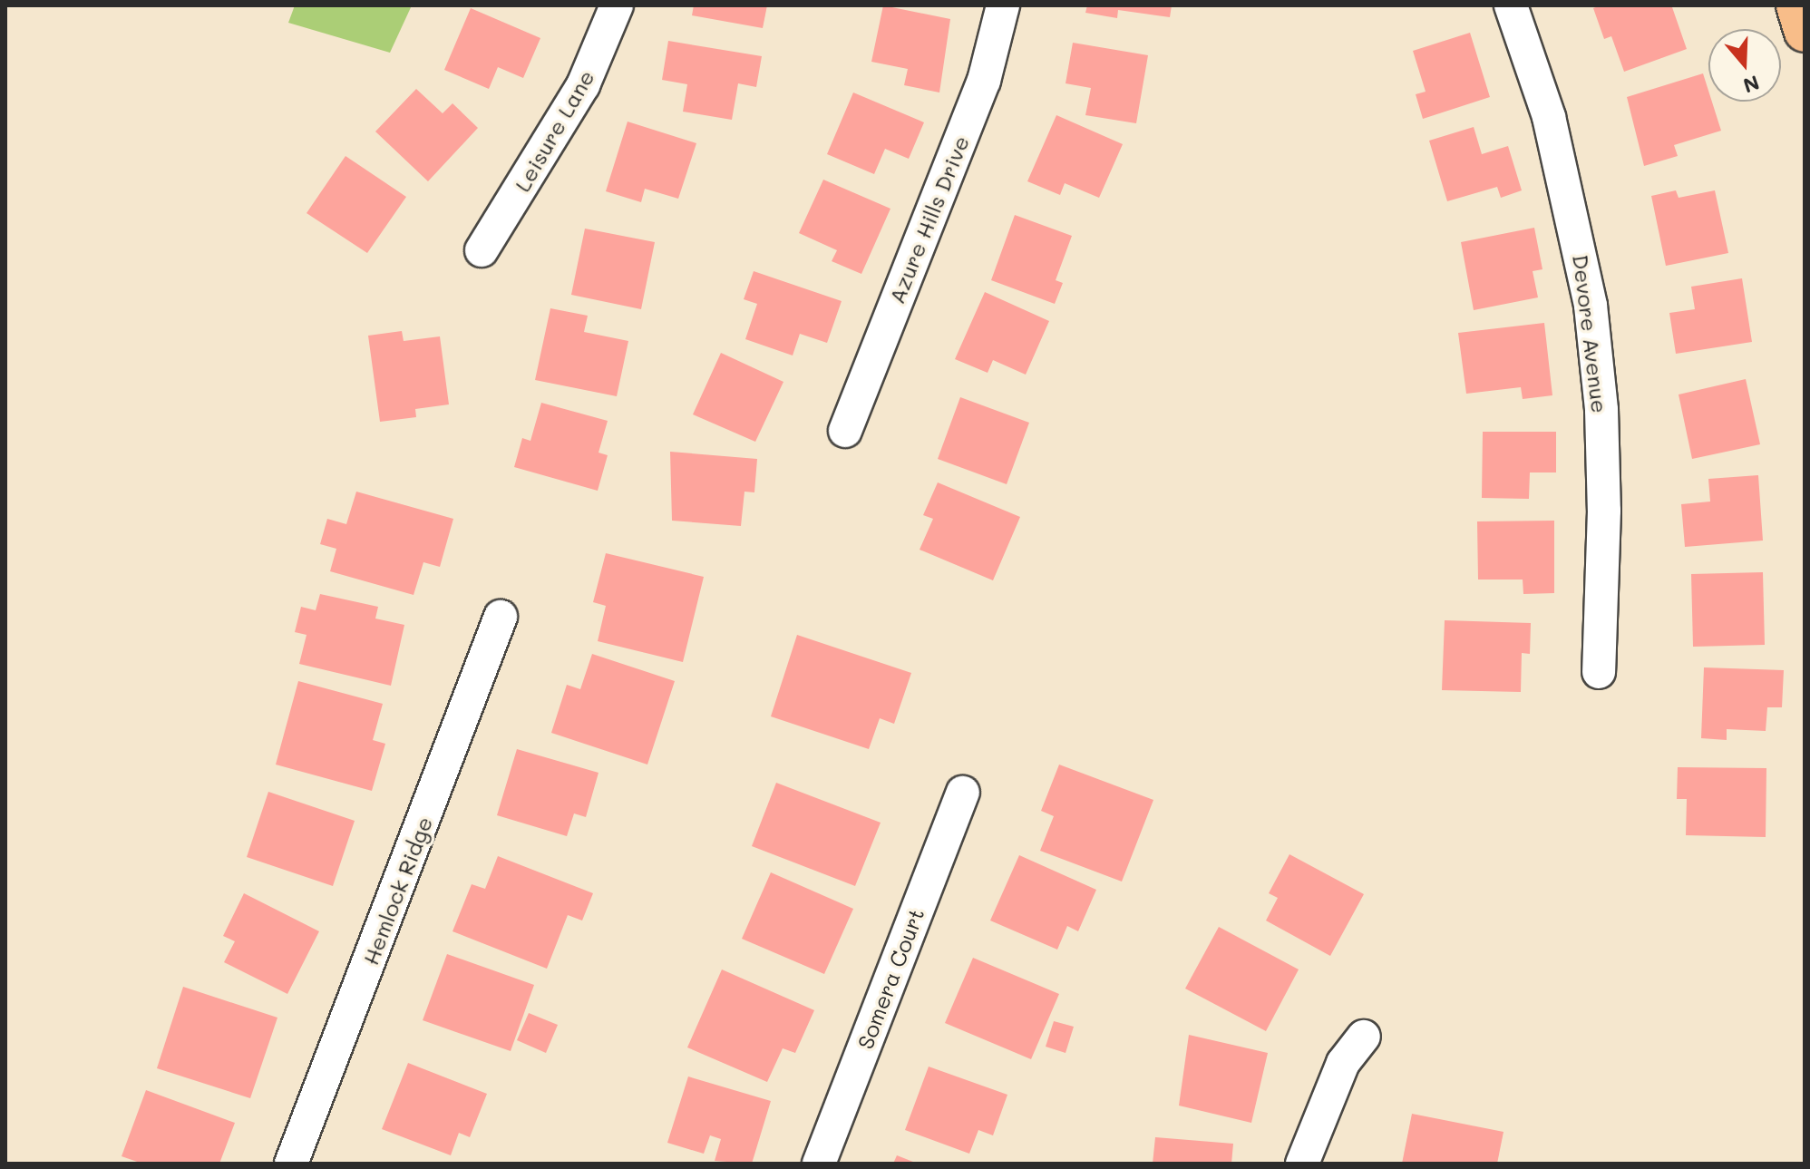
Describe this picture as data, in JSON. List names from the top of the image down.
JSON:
{
  "streets": {
    "street": [
      "Leisure Lane",
      "Azure Hills Drive",
      "Devore Avenue",
      "Hemlock Ridge",
      "Somera Court"
    ]
  },
  "north": "bottom"
}
